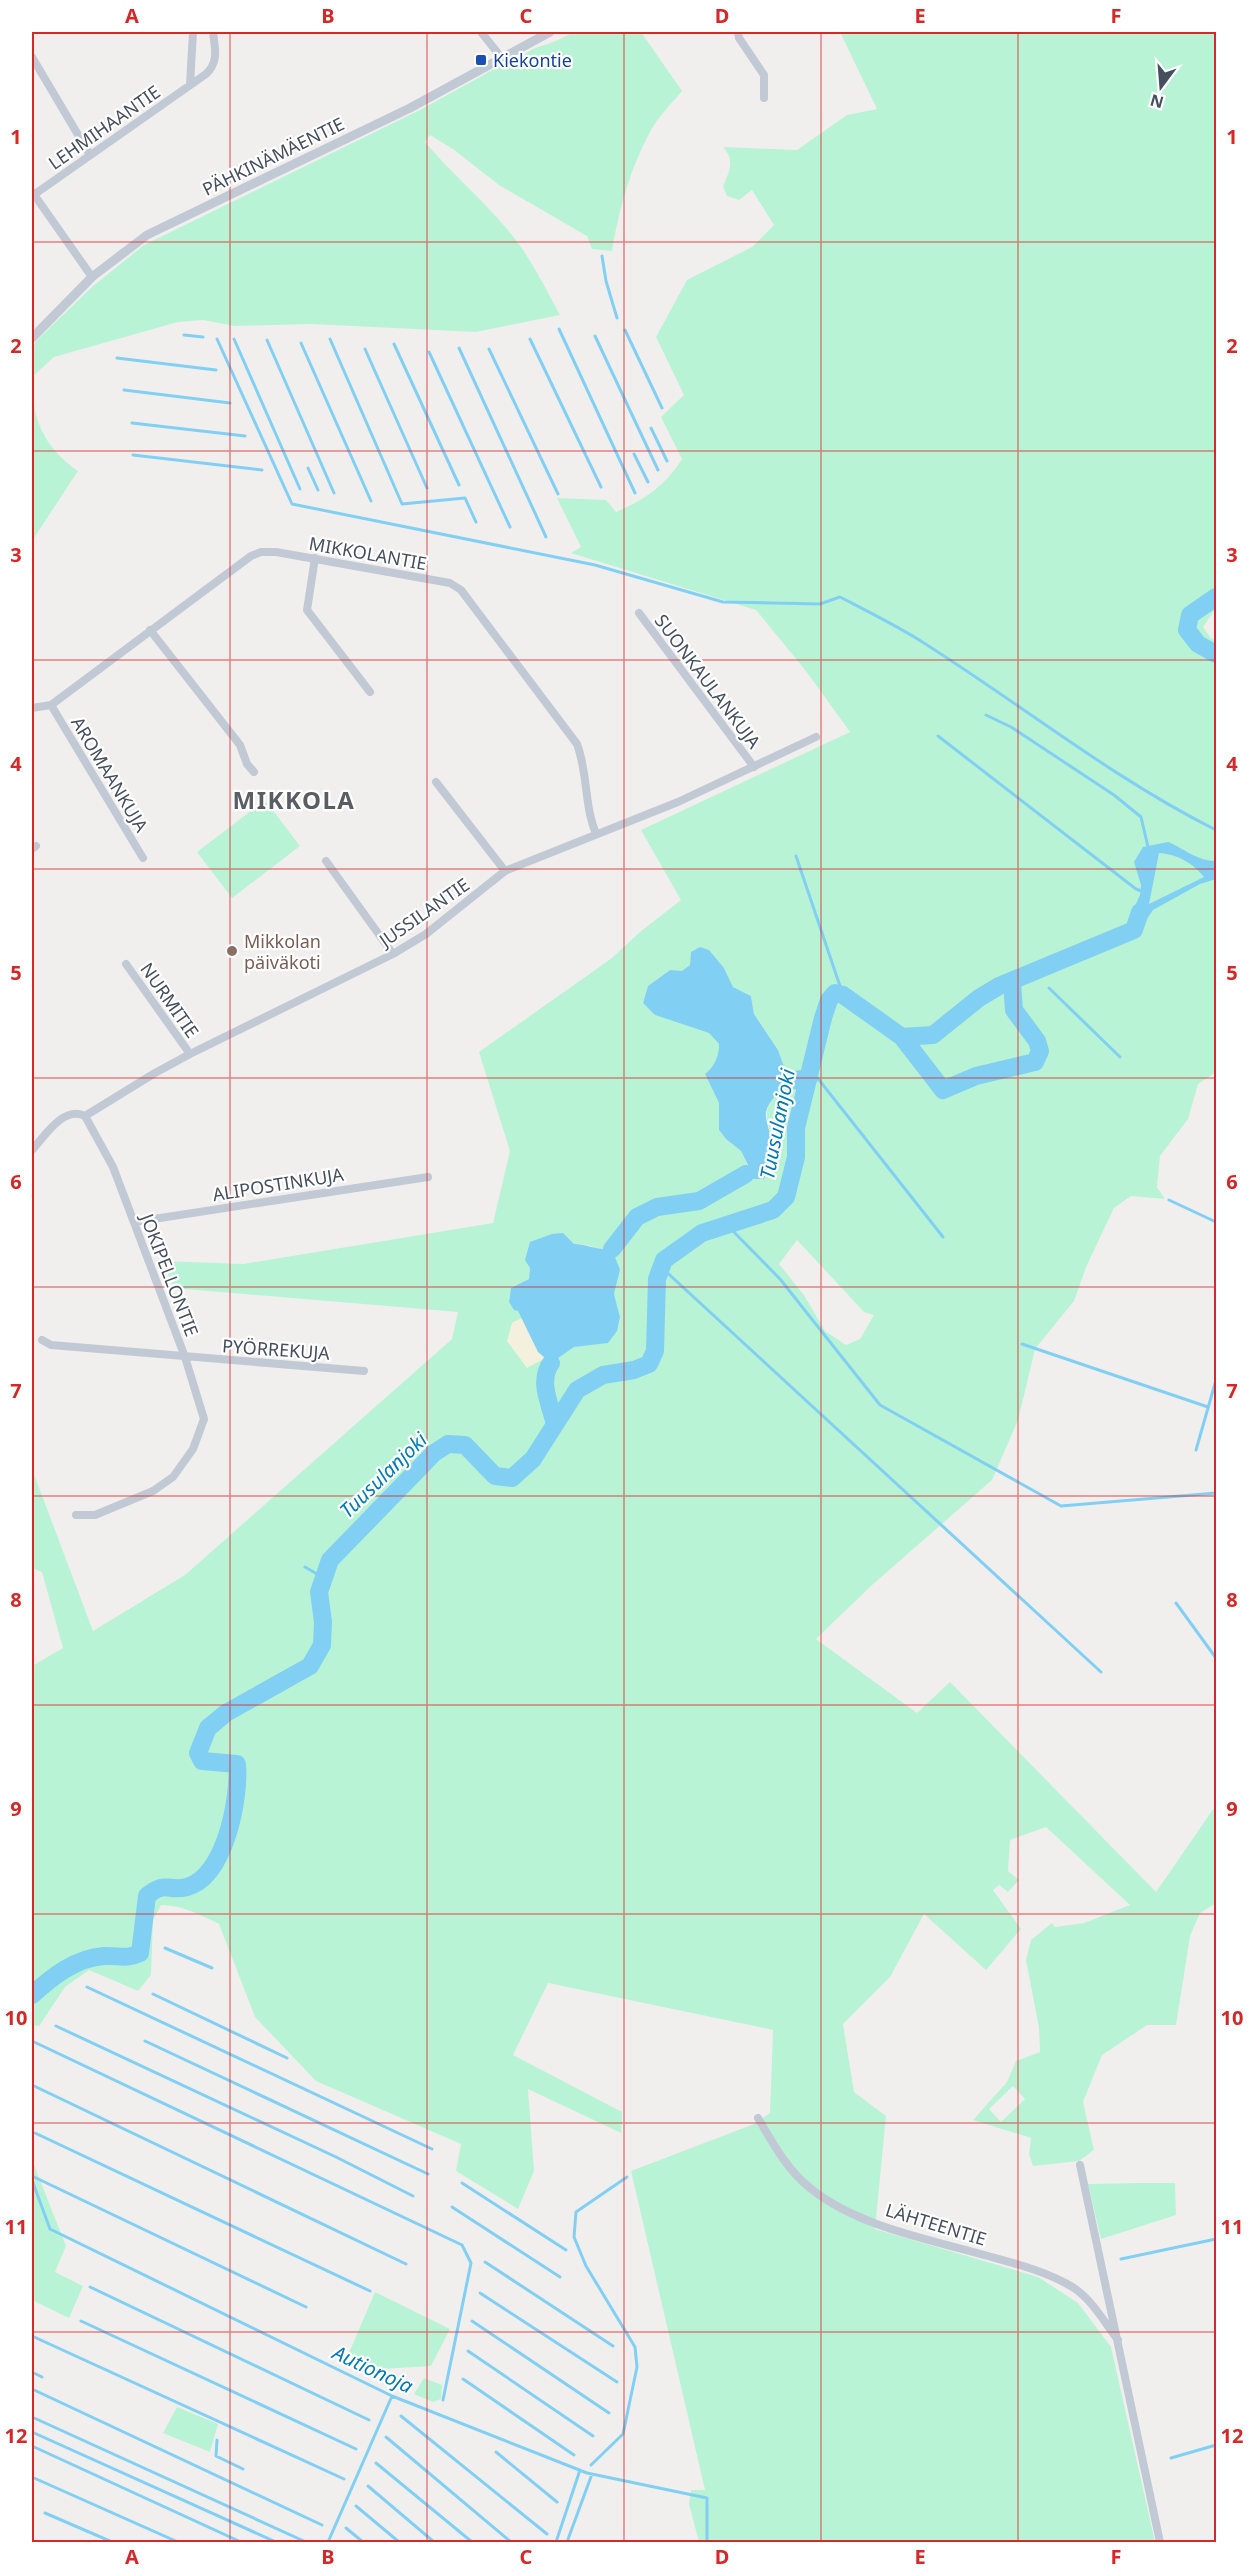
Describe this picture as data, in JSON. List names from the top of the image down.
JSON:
{
  "streets": {
    "street": [
      "LEHMIHAANTIE",
      "PÄHKINÄMÄENTIE",
      "MIKKOLANTIE",
      "SUONKAULANKUJA",
      "AROMAANKUJA",
      "JUSSILANTIE",
      "NURMITIE",
      "ALIPOSTINKUJA",
      "JOKIPELLONTIE",
      "PYÖRREKUJA",
      "LÄHTEENTIE"
    ]
  },
  "crossings": [
    ["MIKKOLANTIE", "AROMAANKUJA"],
    ["MIKKOLANTIE", "JUSSILANTIE"],
    ["SUONKAULANKUJA", "JUSSILANTIE"],
    ["JUSSILANTIE", "NURMITIE"],
    ["JUSSILANTIE", "JOKIPELLONTIE"],
    ["ALIPOSTINKUJA", "JOKIPELLONTIE"],
    ["JOKIPELLONTIE", "PYÖRREKUJA"]
  ],
  "districts": ["MIKKOLA"],
  "water": ["Tuusulanjoki", "Autionoja"],
  "places": {
    "transit": ["Kiekontie"],
    "other": ["Mikkolan päiväkoti"]
  },
  "north": "bottom",
  "grid": {
    "columns": [
      "A",
      "B",
      "C",
      "D",
      "E",
      "F"
    ],
    "rows": [
      "1",
      "2",
      "3",
      "4",
      "5",
      "6",
      "7",
      "8",
      "9",
      "10",
      "11",
      "12"
    ]
  }
}
